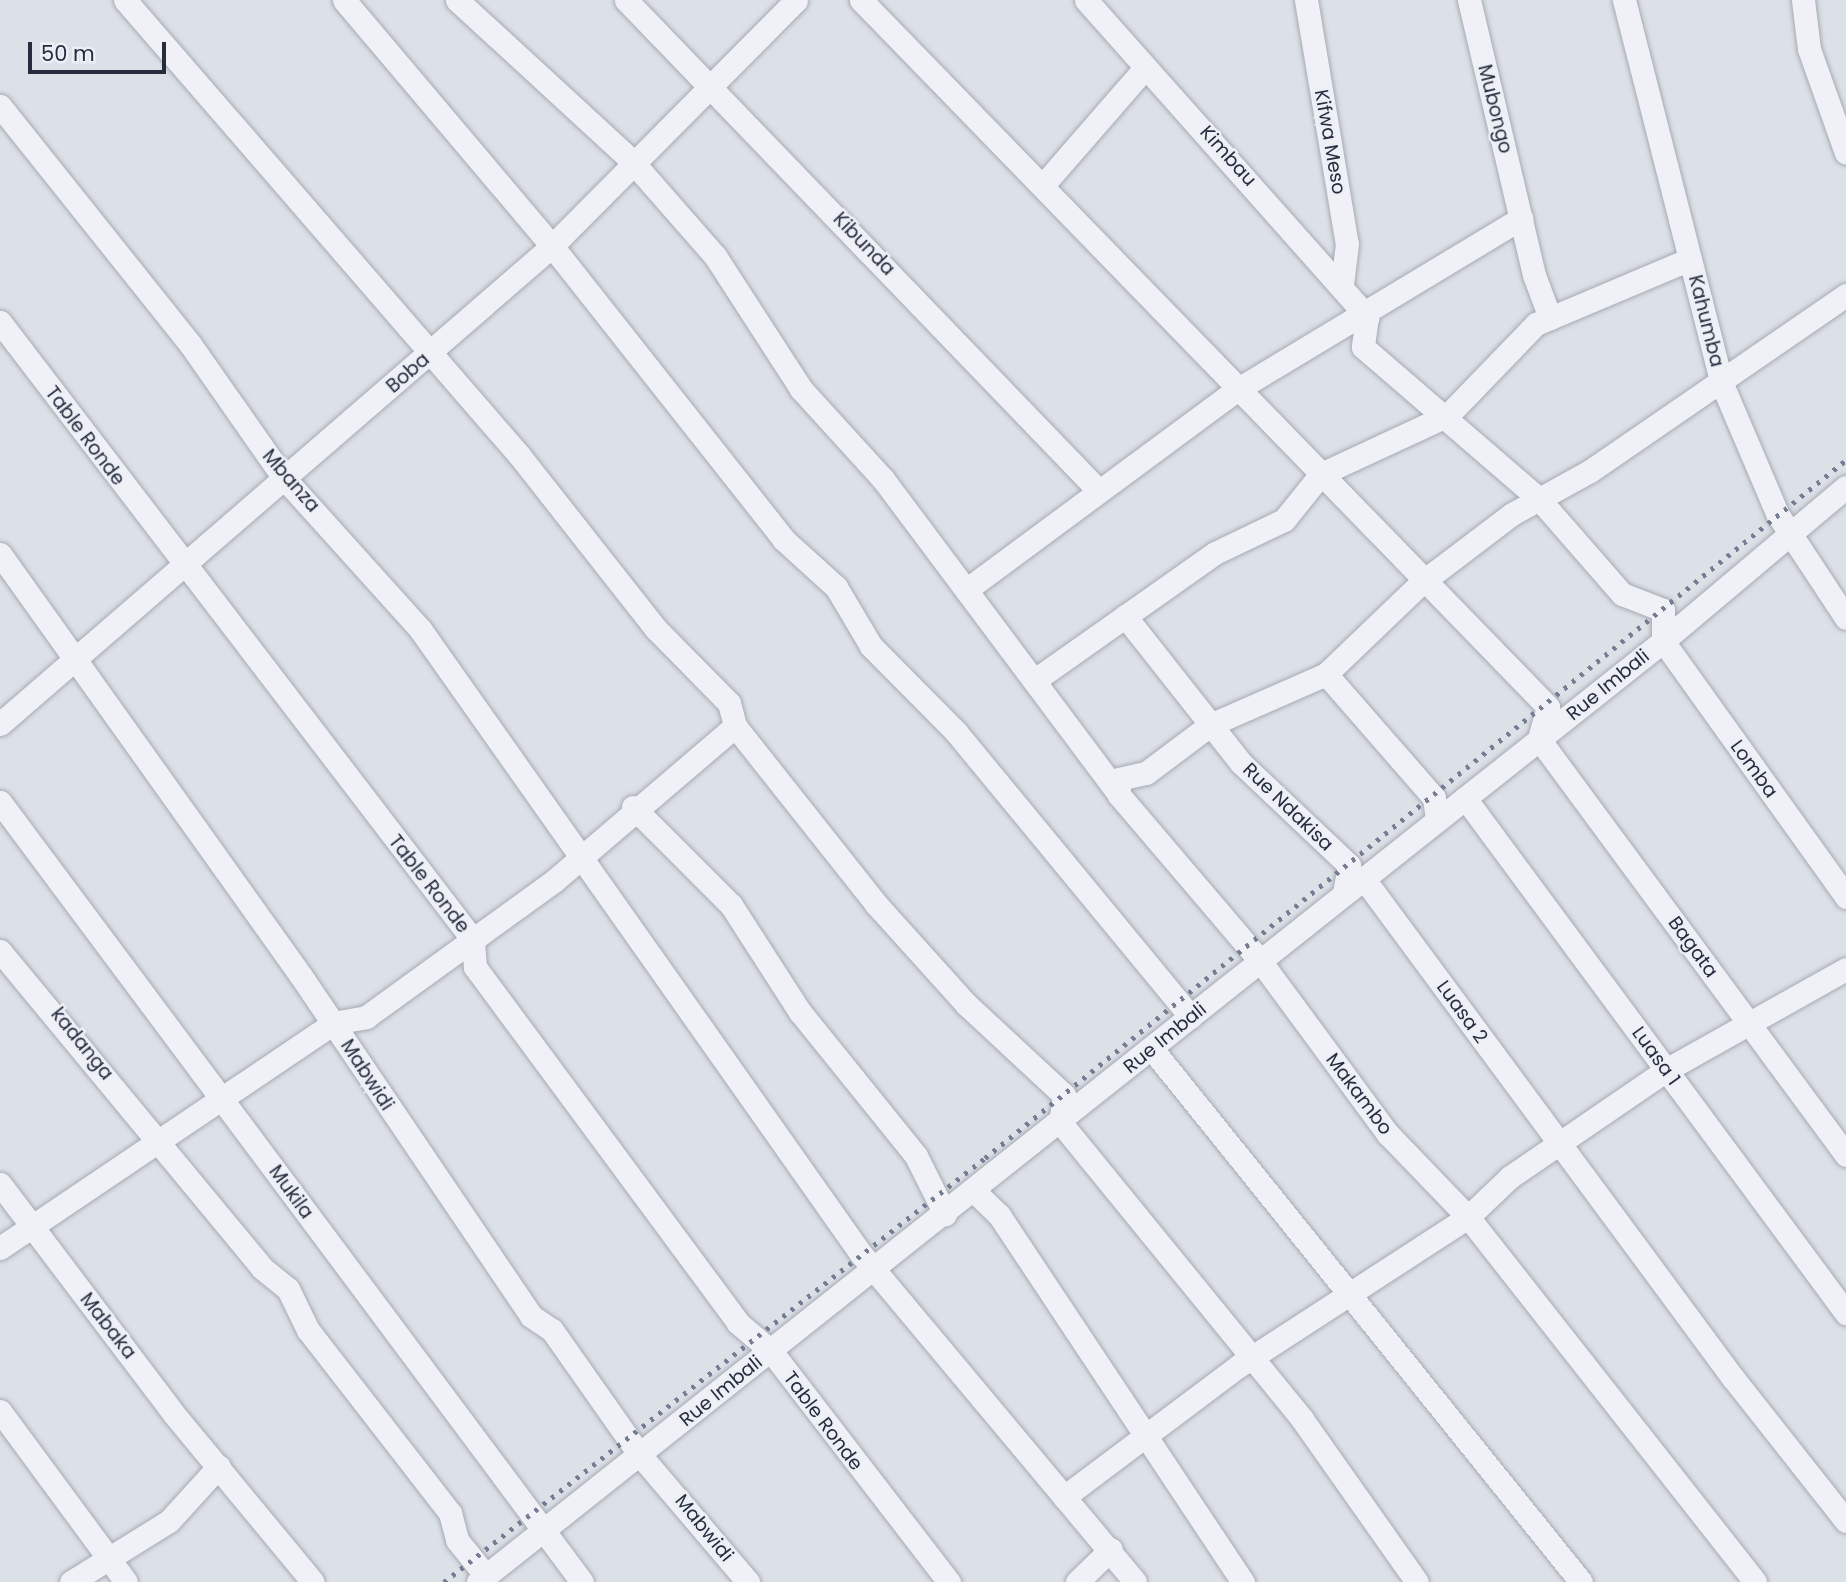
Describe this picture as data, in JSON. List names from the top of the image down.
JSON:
{
  "streets": {
    "street": [
      "Mubongo",
      "Kifwa Meso",
      "Kimbau",
      "Kibunda",
      "Kahumba",
      "Boba",
      "Table Ronde",
      "Mbanza",
      "Rue Imbali",
      "Lomba",
      "Rue Ndakisa",
      "Bagata",
      "Luasa 2",
      "kadanga",
      "Luasa 1",
      "Mabwidi",
      "Makambo",
      "Mukila",
      "Mabaka"
    ]
  },
  "crossings": [
    ["Kifwa Meso", "Kimbau"],
    ["Kibunda", "Boba"],
    ["Kahumba", "Rue Imbali"],
    ["Boba", "Table Ronde"],
    ["Boba", "Mbanza"],
    ["Boba", "Mabwidi"],
    ["Boba", "Makambo"],
    ["Table Ronde", "Rue Imbali"],
    ["Mbanza", "Rue Imbali"],
    ["Rue Imbali", "Lomba"],
    ["Rue Imbali", "Rue Ndakisa"],
    ["Rue Imbali", "Bagata"],
    ["Rue Imbali", "Luasa 2"],
    ["Rue Imbali", "kadanga"],
    ["Rue Imbali", "Luasa 1"],
    ["Rue Imbali", "Mabwidi"],
    ["Rue Imbali", "Makambo"],
    ["Rue Imbali", "Mukila"]
  ],
  "scale_bar": "50 m"
}
